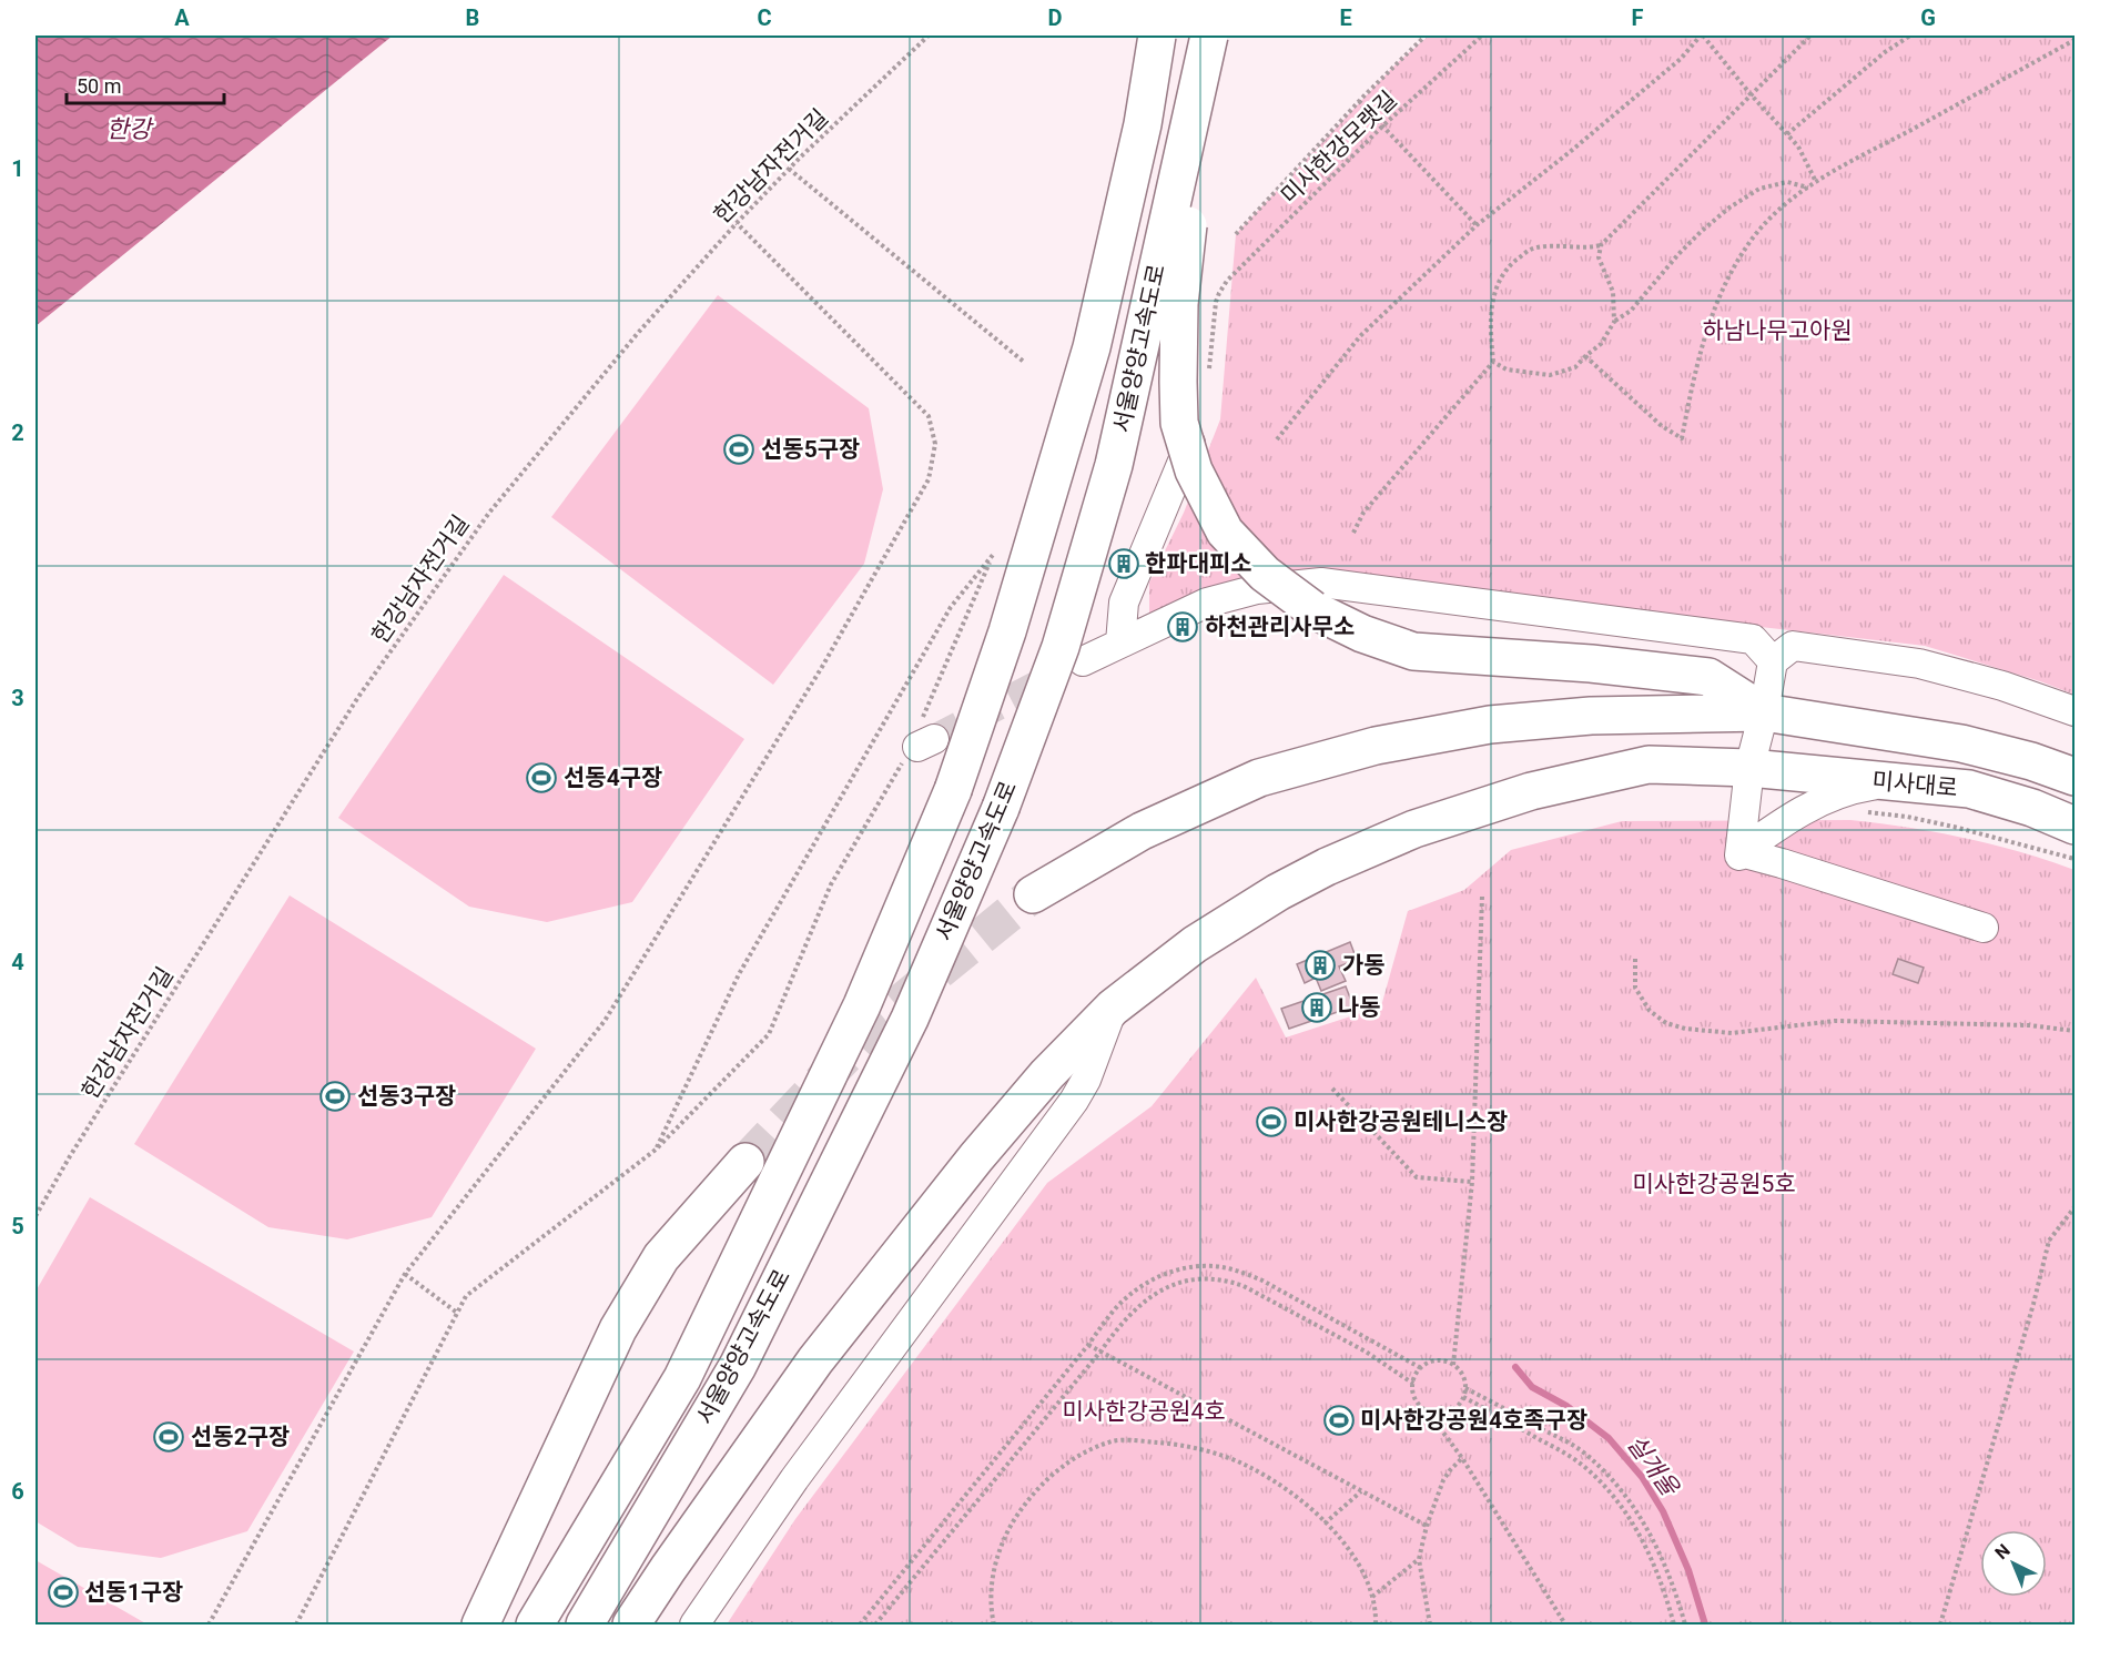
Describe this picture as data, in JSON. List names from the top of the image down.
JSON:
{
  "streets": {
    "main road": ["서울양양고속도로", "미사대로"],
    "path": ["미사한강모랫길", "한강남자전거길"]
  },
  "water": ["한강", "실개울"],
  "parks": ["하남나무고아원", "미사한강공원5호", "미사한강공원4호"],
  "places": {
    "sports": [
      "선동5구장",
      "선동4구장",
      "선동3구장",
      "미사한강공원테니스장",
      "미사한강공원4호족구장",
      "선동2구장",
      "선동1구장"
    ],
    "building": [
      "한파대피소",
      "하천관리사무소",
      "가동",
      "나동"
    ]
  },
  "scale_bar": "50 m",
  "north": "top left",
  "grid": {
    "columns": [
      "A",
      "B",
      "C",
      "D",
      "E",
      "F",
      "G"
    ],
    "rows": [
      "1",
      "2",
      "3",
      "4",
      "5",
      "6"
    ]
  }
}
